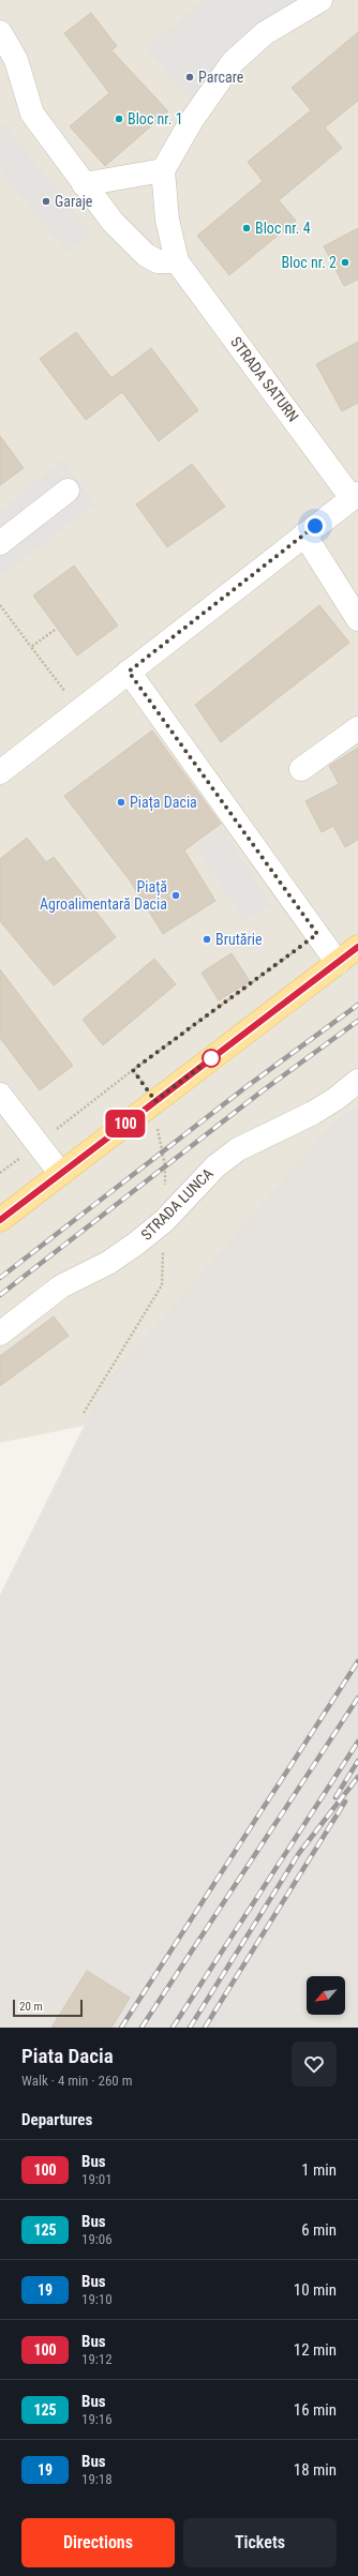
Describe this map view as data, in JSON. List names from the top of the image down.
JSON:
{
  "streets": {
    "street": ["STRADA SATURN", "STRADA LUNCA"]
  },
  "places": [
    "Parcare",
    "Bloc nr. 1",
    "Garaje",
    "Bloc nr. 4",
    "Bloc nr. 2",
    "Piața Dacia",
    "Piață Agroalimentară Dacia",
    "Brutărie"
  ],
  "lines": ["bus line 100"],
  "scale_bar": "20 m",
  "north": "bottom left",
  "page": {
    "on_map": "100",
    "scale": "20 m",
    "heading": [
      ["Piata Dacia", "Walk · 4 min · 260 m"],
      "Departures"
    ],
    "list": [
      {
        "mark": "100",
        "name": "Bus",
        "note": "19:01",
        "value": "1 min"
      },
      {
        "mark": "125",
        "name": "Bus",
        "note": "19:06",
        "value": "6 min"
      },
      {
        "mark": "19",
        "name": "Bus",
        "note": "19:10",
        "value": "10 min"
      },
      {
        "mark": "100",
        "name": "Bus",
        "note": "19:12",
        "value": "12 min"
      },
      {
        "mark": "125",
        "name": "Bus",
        "note": "19:16",
        "value": "16 min"
      },
      {
        "mark": "19",
        "name": "Bus",
        "note": "19:18",
        "value": "18 min"
      }
    ],
    "buttons": ["Directions", "Tickets"]
  }
}
